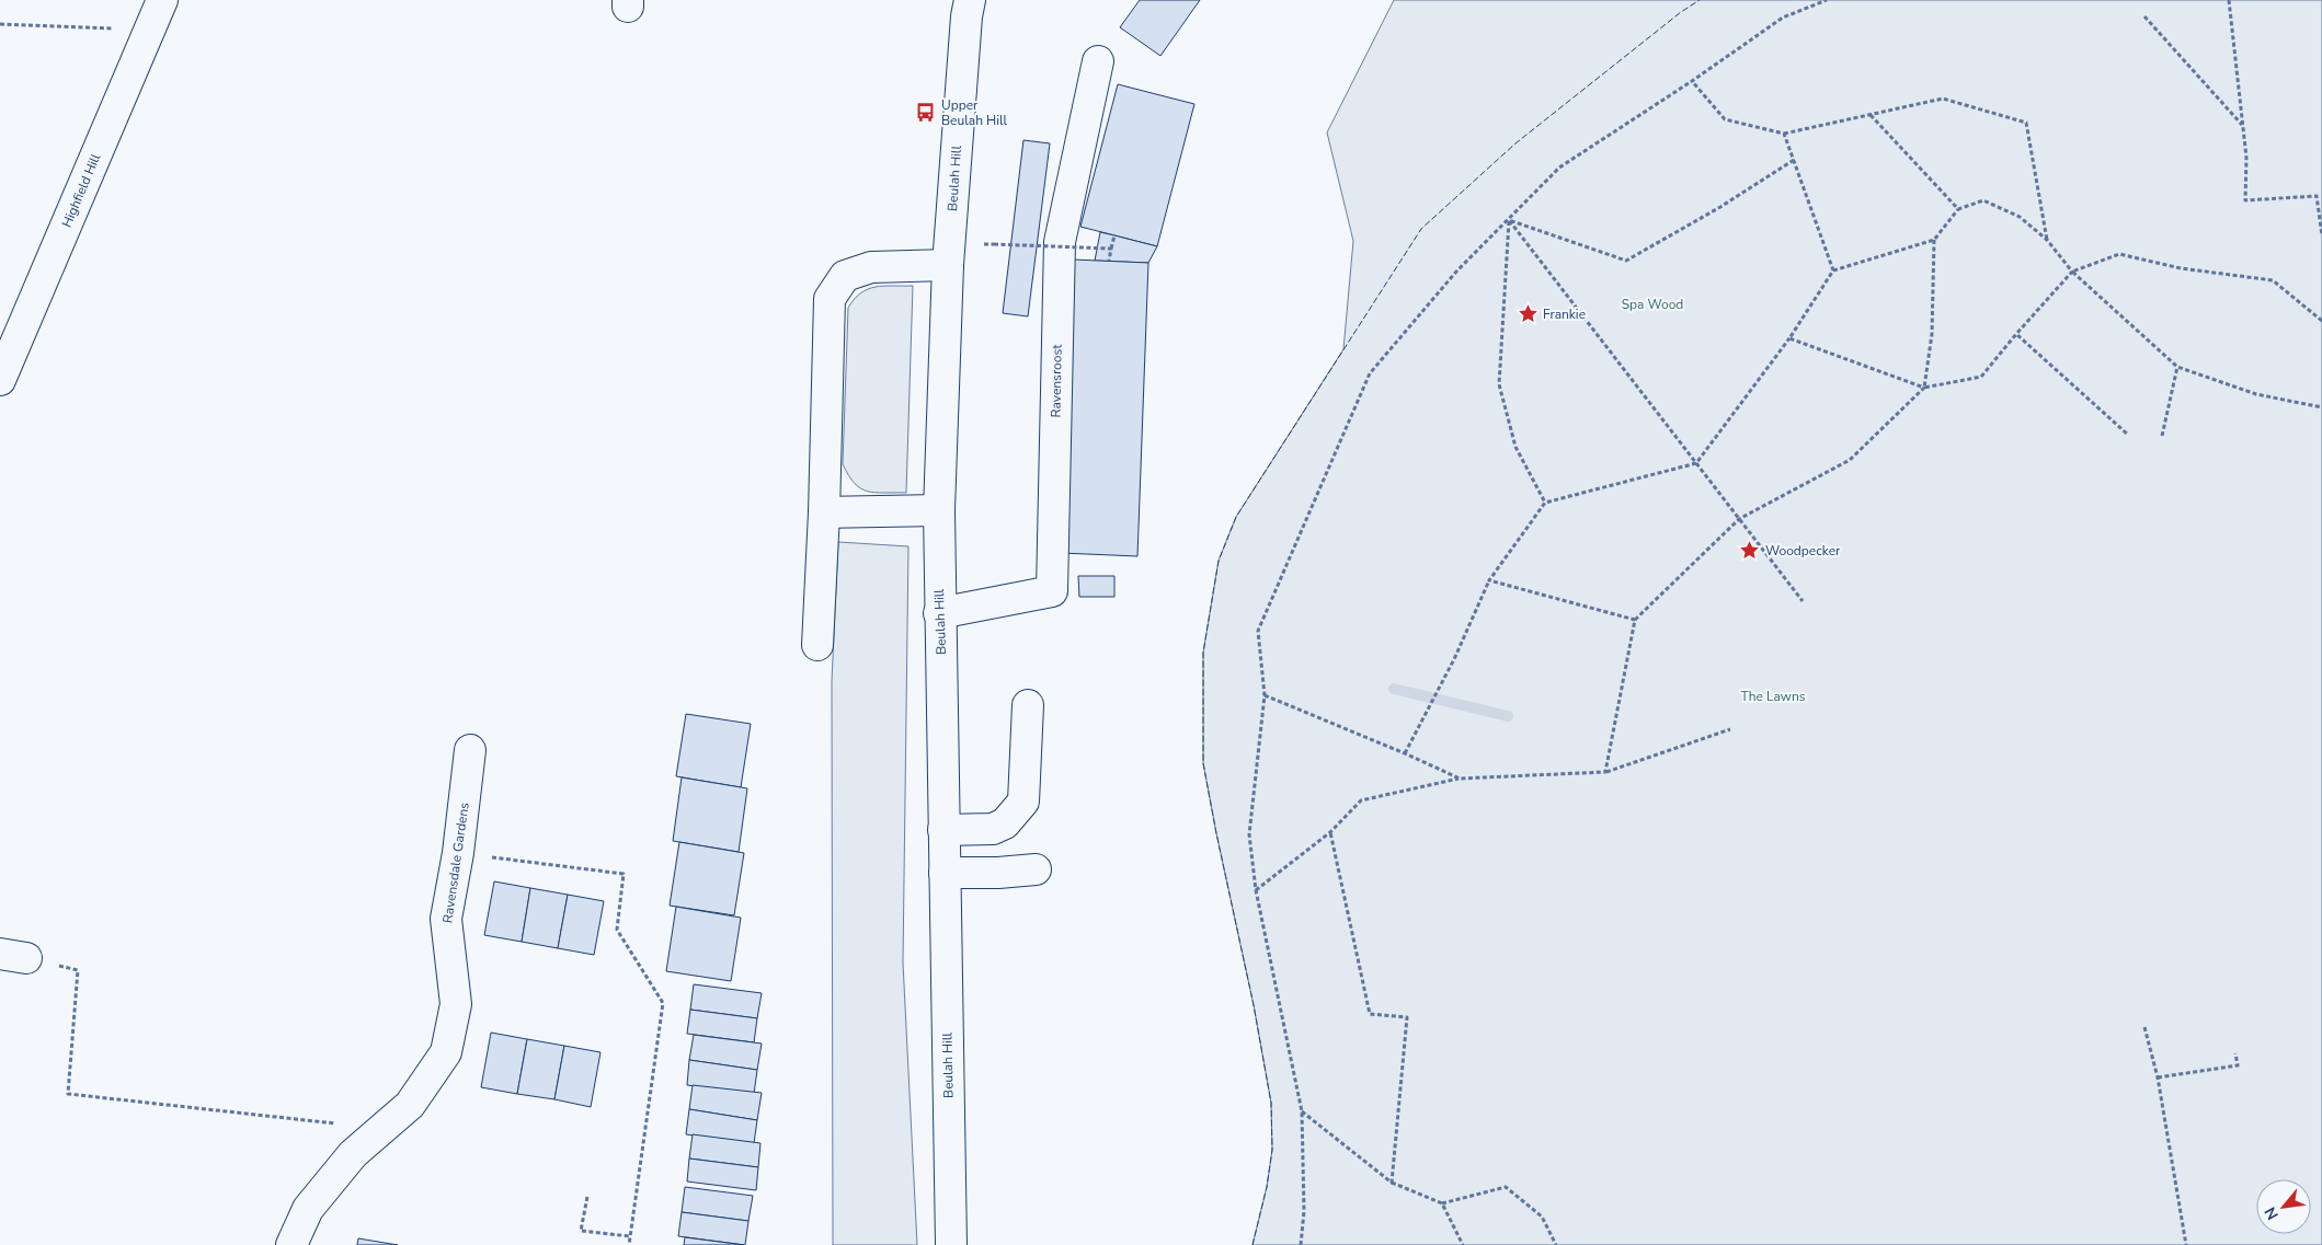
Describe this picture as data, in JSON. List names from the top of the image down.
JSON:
{
  "streets": {
    "street": [
      "Beulah Hill",
      "Highfield Hill",
      "Ravensroost",
      "Ravensdale Gardens"
    ]
  },
  "crossings": [
    ["Beulah Hill", "Ravensroost"]
  ],
  "parks": ["Spa Wood", "The Lawns"],
  "places": {
    "bus stop": ["Upper Beulah Hill"],
    "place": ["Frankie", "Woodpecker"]
  },
  "north": "bottom left"
}
